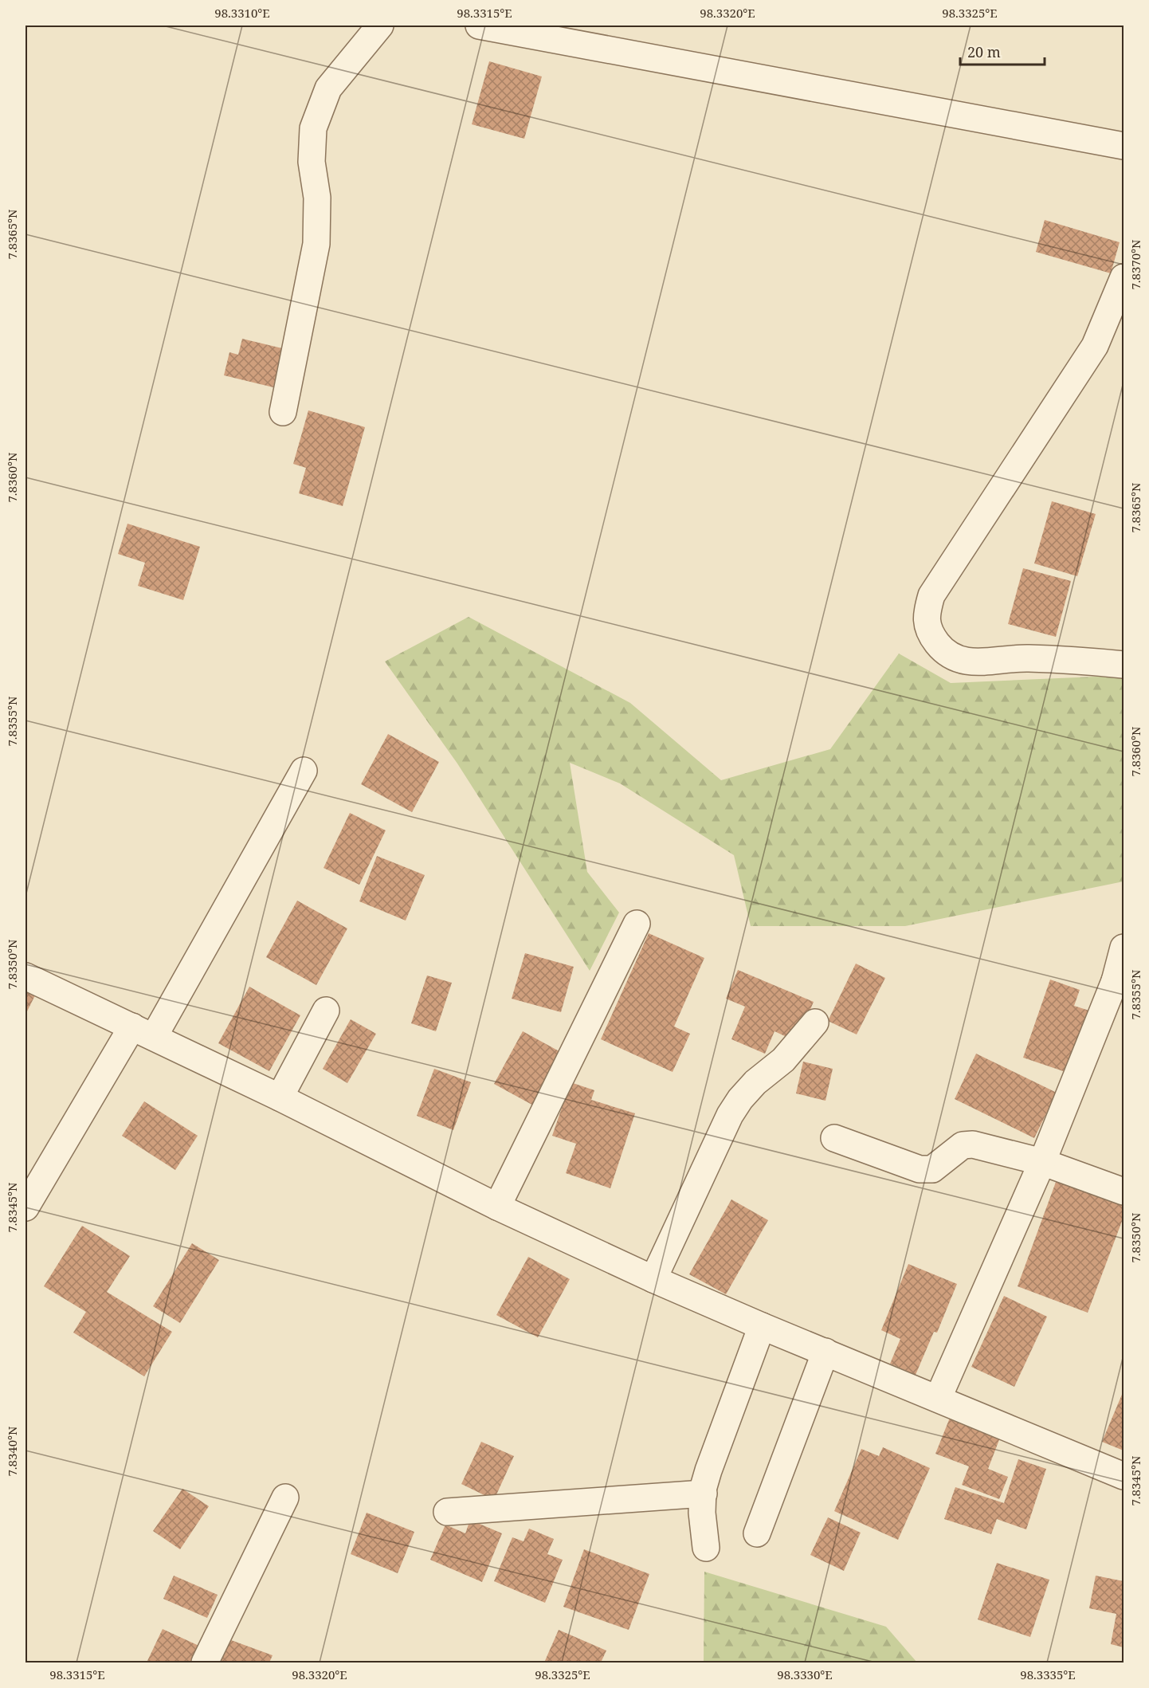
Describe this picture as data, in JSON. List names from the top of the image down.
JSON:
{
  "scale_bar": "20 m",
  "coordinates": [
    "98.3310°E",
    "98.3315°E",
    "98.3320°E",
    "98.3325°E",
    "7.8365°N",
    "7.8370°N",
    "7.8360°N",
    "7.8355°N",
    "7.8350°N",
    "7.8345°N",
    "7.8340°N",
    "98.3330°E",
    "98.3335°E"
  ]
}
